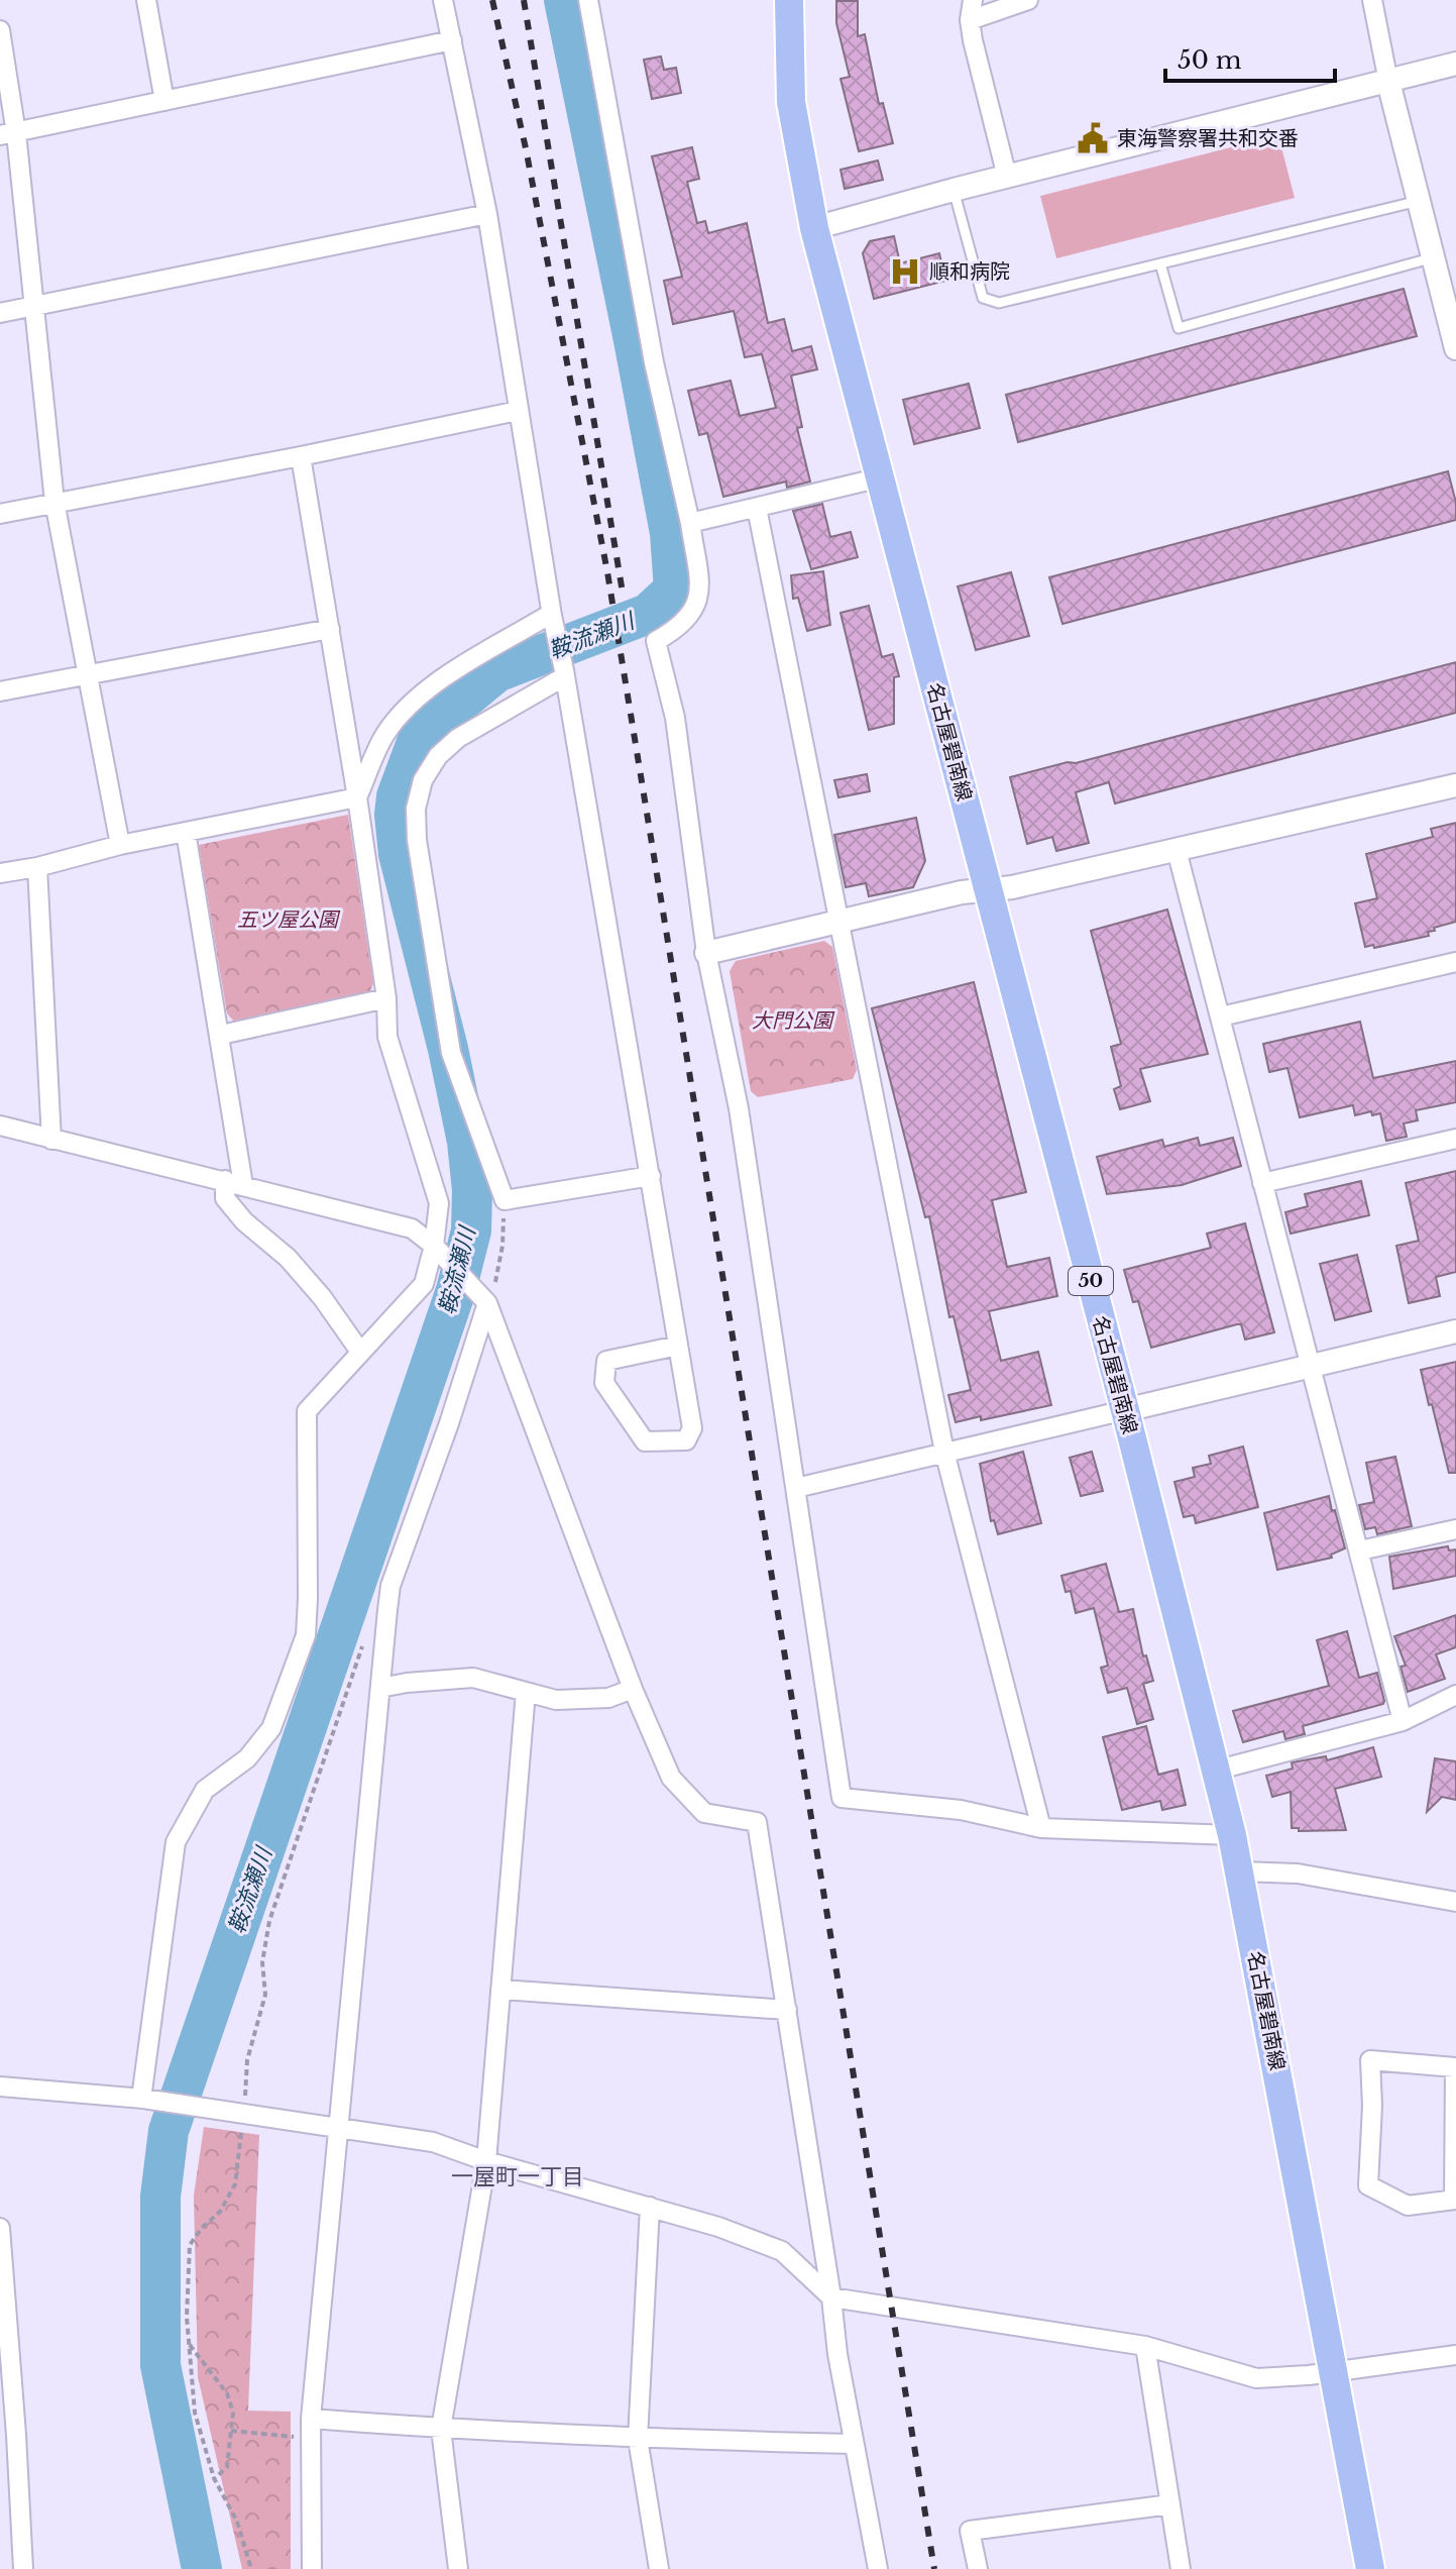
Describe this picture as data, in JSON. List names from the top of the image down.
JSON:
{
  "streets": {
    "main road": ["名古屋碧南線", "50"]
  },
  "districts": ["一屋町一丁目"],
  "water": ["鞍流瀬川"],
  "parks": ["五ツ屋公園", "大門公園"],
  "places": {
    "public building": ["東海警察署共和交番"],
    "hospital": ["順和病院"]
  },
  "scale_bar": "50 m"
}
